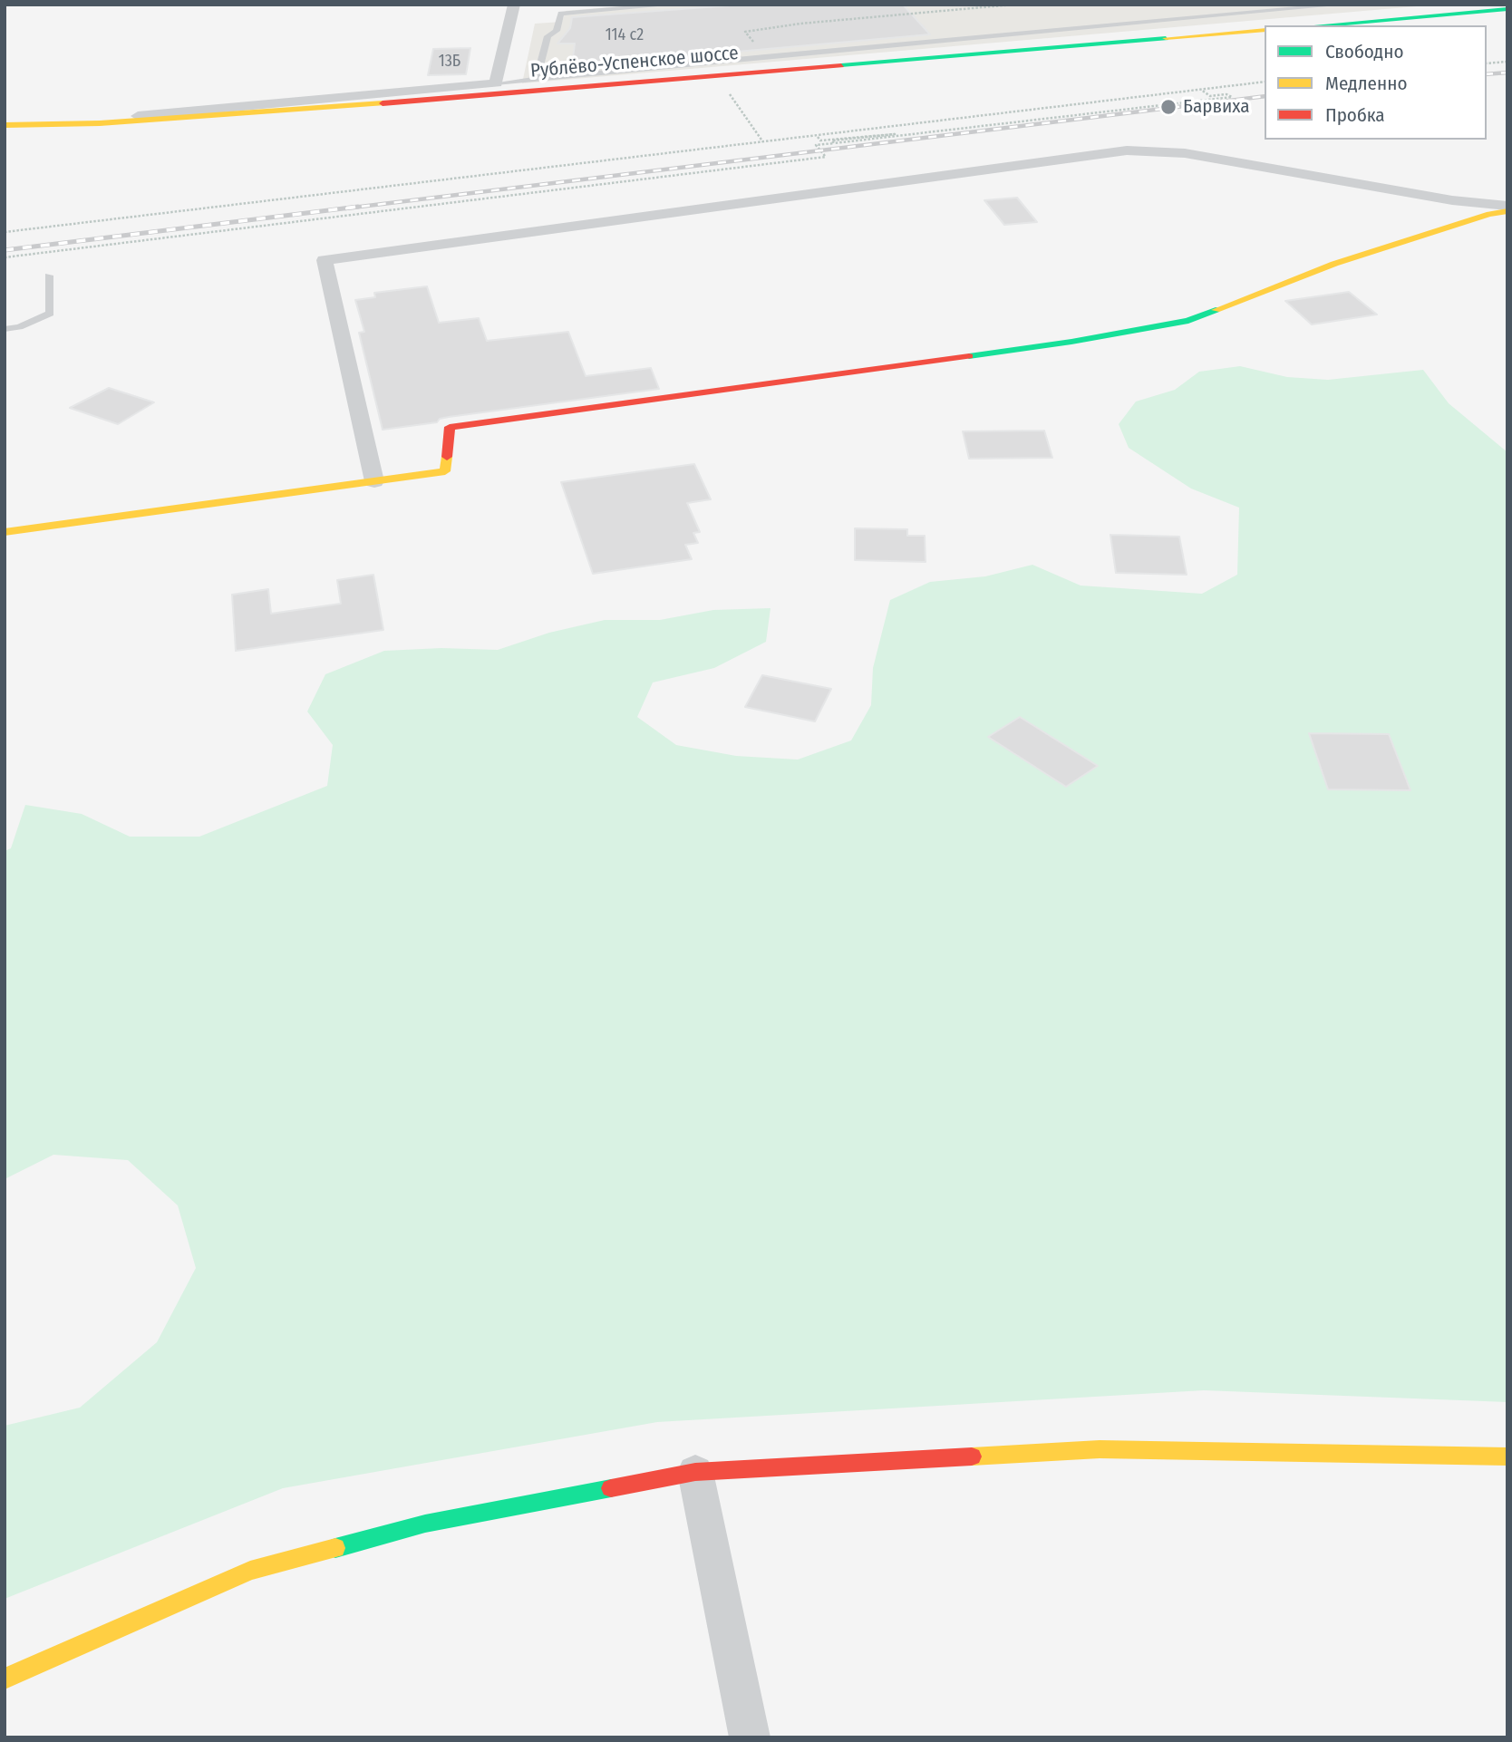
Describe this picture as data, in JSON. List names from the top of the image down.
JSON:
{
  "streets": {
    "street": ["Рублёво-Успенское шоссе"]
  },
  "places": ["Барвиха"],
  "house_numbers": ["114 с2", "13Б"],
  "legend": ["Свободно", "Медленно", "Пробка"]
}
